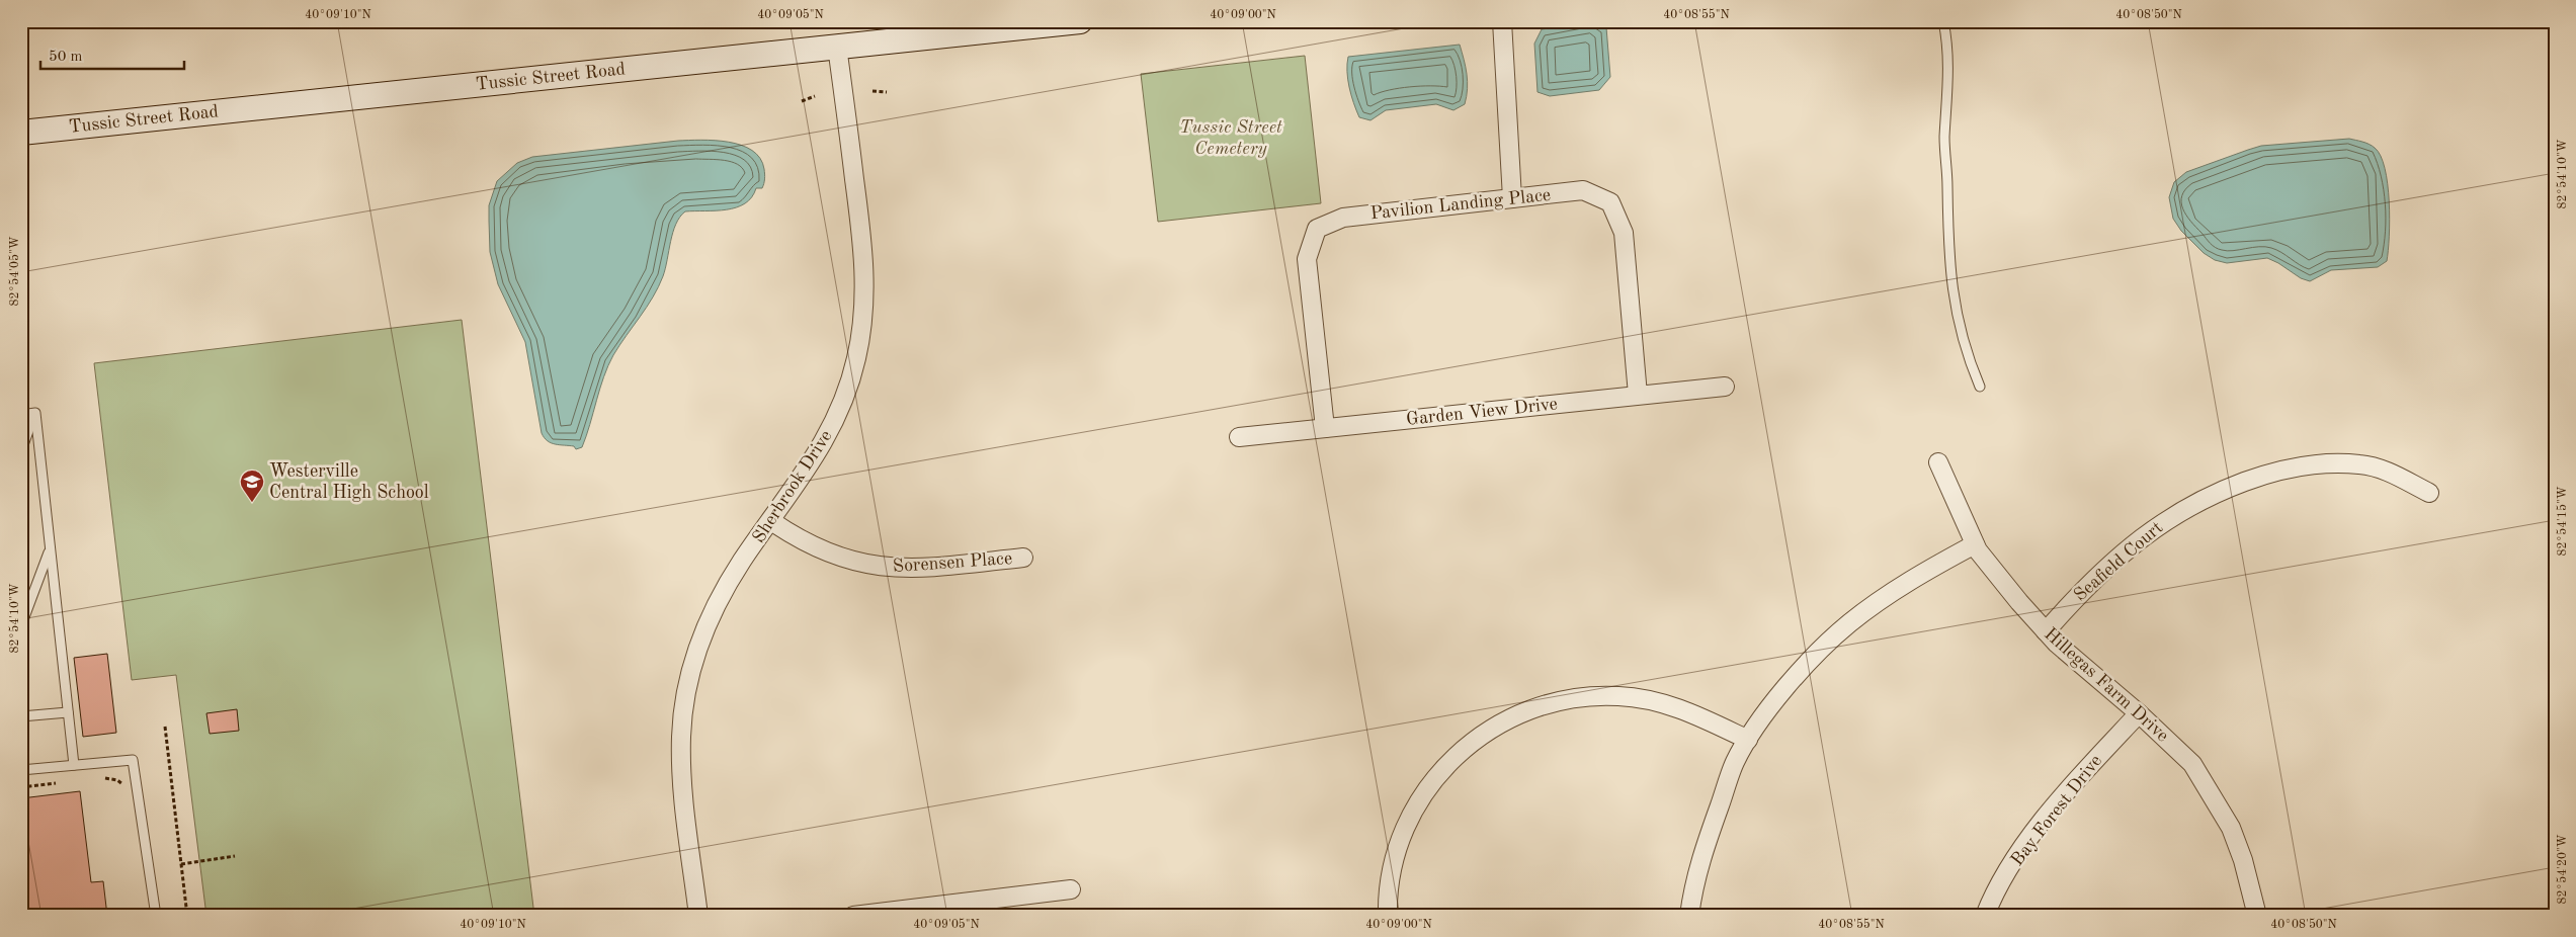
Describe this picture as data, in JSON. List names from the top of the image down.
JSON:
{
  "streets": {
    "main road": ["Tussic Street Road"],
    "street": [
      "Pavilion Landing Place",
      "Garden View Drive",
      "Sherbrook Drive",
      "Seafield Court",
      "Sorensen Place",
      "Hillegas Farm Drive",
      "Bay Forest Drive"
    ]
  },
  "crossings": [
    ["Tussic Street Road", "Sherbrook Drive"],
    ["Pavilion Landing Place", "Garden View Drive"],
    ["Sherbrook Drive", "Sorensen Place"],
    ["Seafield Court", "Hillegas Farm Drive"],
    ["Hillegas Farm Drive", "Bay Forest Drive"]
  ],
  "parks": ["Tussic Street Cemetery"],
  "places": {
    "school or university": ["Westerville Central High School"]
  },
  "scale_bar": "50 m",
  "coordinates": [
    "40°09'10\"N",
    "40°09'05\"N",
    "40°09'00\"N",
    "40°08'55\"N",
    "40°08'50\"N",
    "82°54'10\"W",
    "82°54'05\"W",
    "82°54'15\"W",
    "82°54'20\"W"
  ]
}
